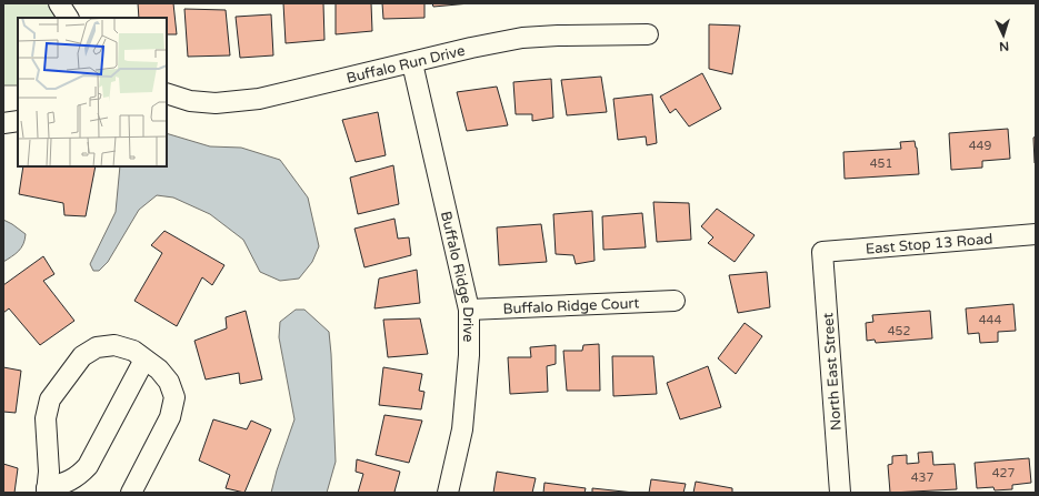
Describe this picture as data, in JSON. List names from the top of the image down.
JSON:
{
  "streets": {
    "street": [
      "Buffalo Run Drive",
      "East Stop 13 Road",
      "Buffalo Ridge Drive",
      "Buffalo Ridge Court",
      "North East Street"
    ]
  },
  "crossings": [
    ["Buffalo Run Drive", "Buffalo Ridge Drive"],
    ["East Stop 13 Road", "North East Street"],
    ["Buffalo Ridge Drive", "Buffalo Ridge Court"]
  ],
  "house_numbers": [
    "449",
    "451",
    "444",
    "452",
    "427",
    "437"
  ],
  "north": "bottom"
}
